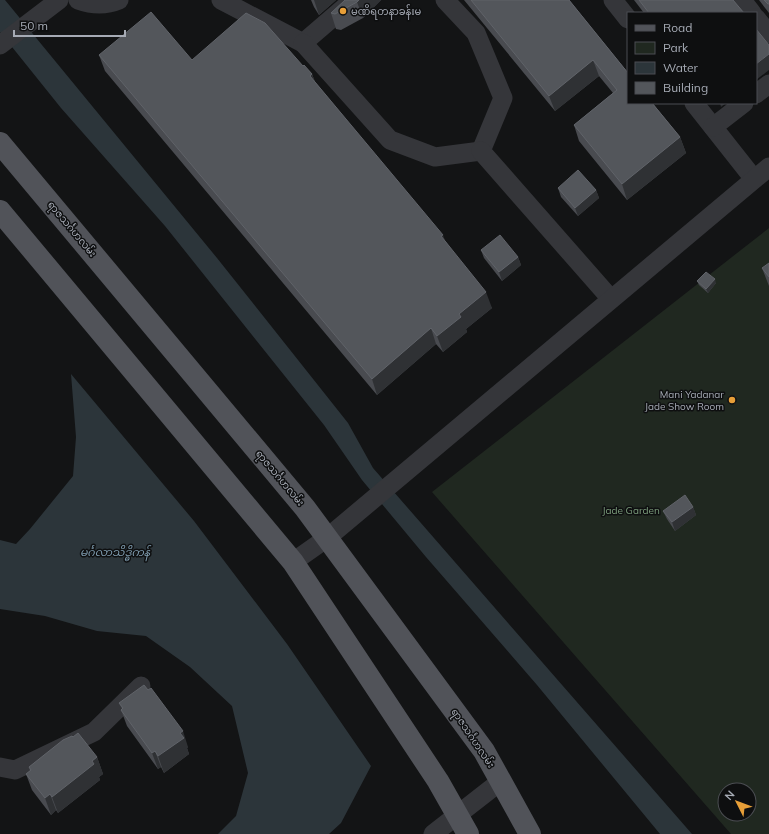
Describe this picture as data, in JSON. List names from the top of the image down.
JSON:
{
  "streets": {
    "main road": ["ရာဇသင်္ဂဟလမ်း"]
  },
  "water": ["မင်္ဂလာသိဒ္ဓိကန်"],
  "parks": ["Jade Garden"],
  "places": ["မဏိရတနာခန်းမ", "Mani Yadanar Jade Show Room"],
  "legend": [
    "Road",
    "Park",
    "Water",
    "Building"
  ],
  "scale_bar": "50 m",
  "north": "top left"
}
